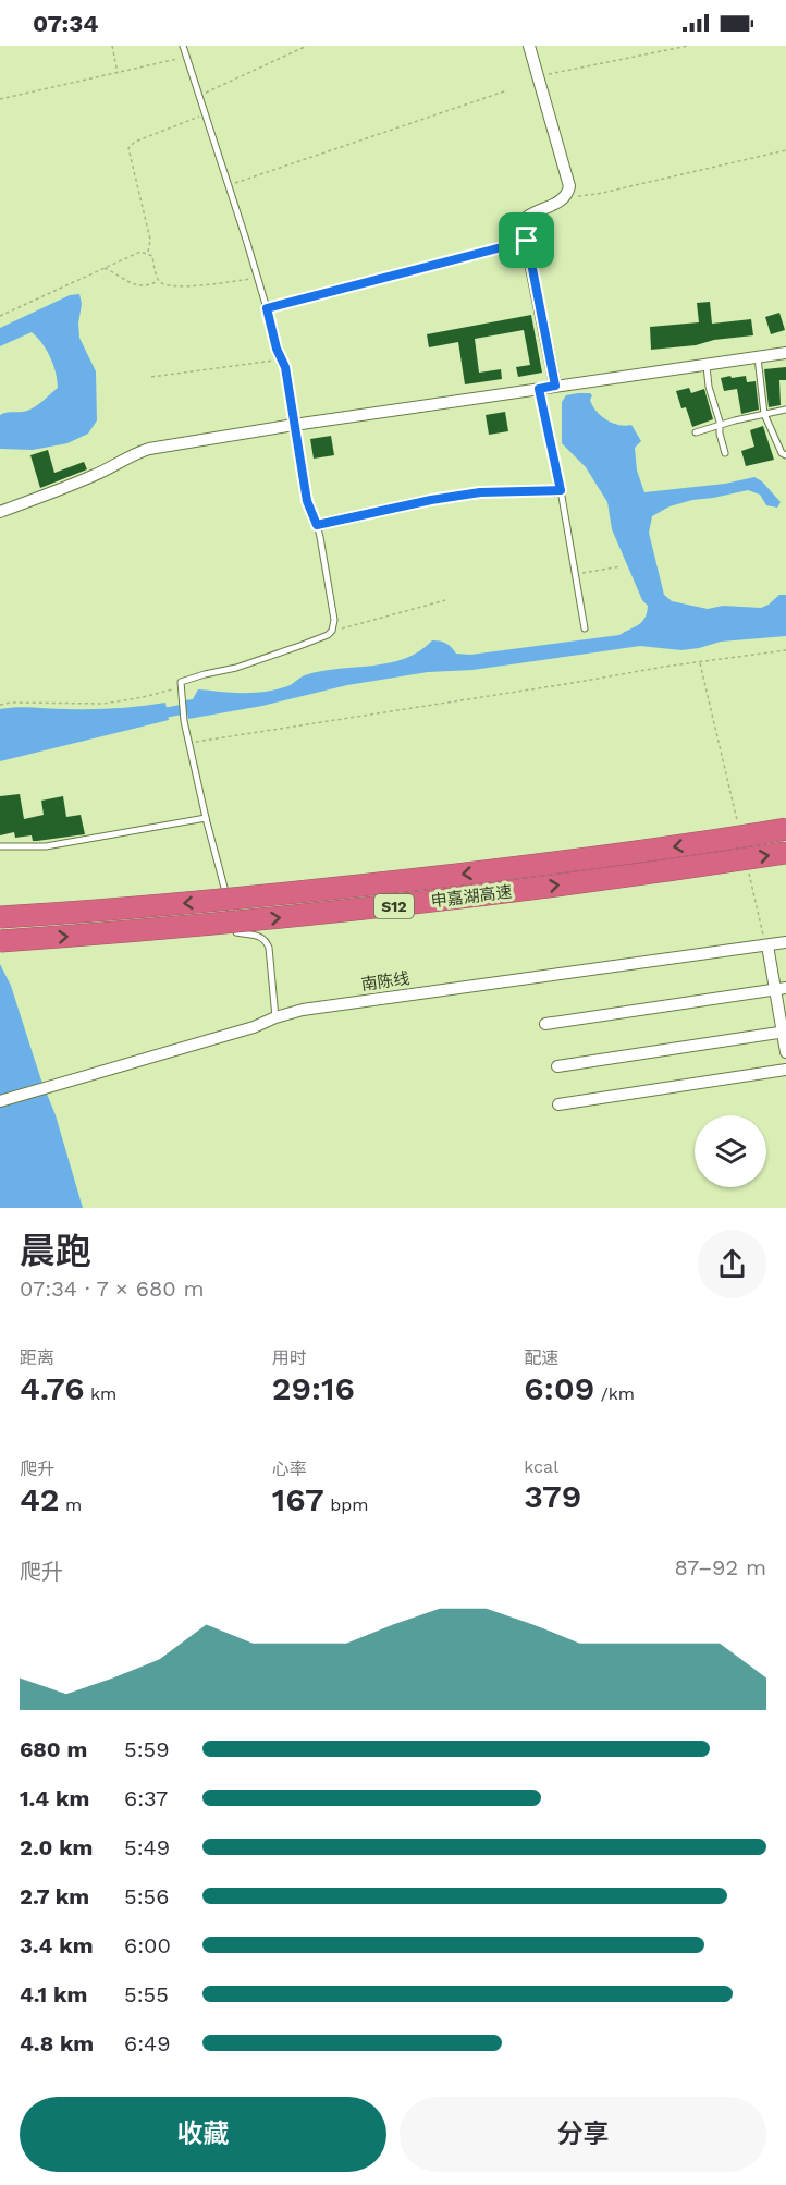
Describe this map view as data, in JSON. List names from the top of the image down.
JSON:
{
  "streets": {
    "highway": ["申嘉湖高速", "S12"],
    "street": ["南陈线"]
  },
  "page": {
    "status": "07:34",
    "heading": ["晨跑", "07:34 · 7 × 680 m"],
    "stats": [
      ["距离", "4.76 km"],
      ["用时", "29:16"],
      ["配速", "6:09 /km"],
      ["爬升", "42 m"],
      ["心率", "167 bpm"],
      ["kcal", "379"]
    ],
    "chart": ["爬升", "87–92 m"],
    "list": [
      {
        "name": "680 m",
        "note": "5:59"
      },
      {
        "name": "1.4 km",
        "note": "6:37"
      },
      {
        "name": "2.0 km",
        "note": "5:49"
      },
      {
        "name": "2.7 km",
        "note": "5:56"
      },
      {
        "name": "3.4 km",
        "note": "6:00"
      },
      {
        "name": "4.1 km",
        "note": "5:55"
      },
      {
        "name": "4.8 km",
        "note": "6:49"
      }
    ],
    "buttons": ["收藏", "分享"]
  }
}
